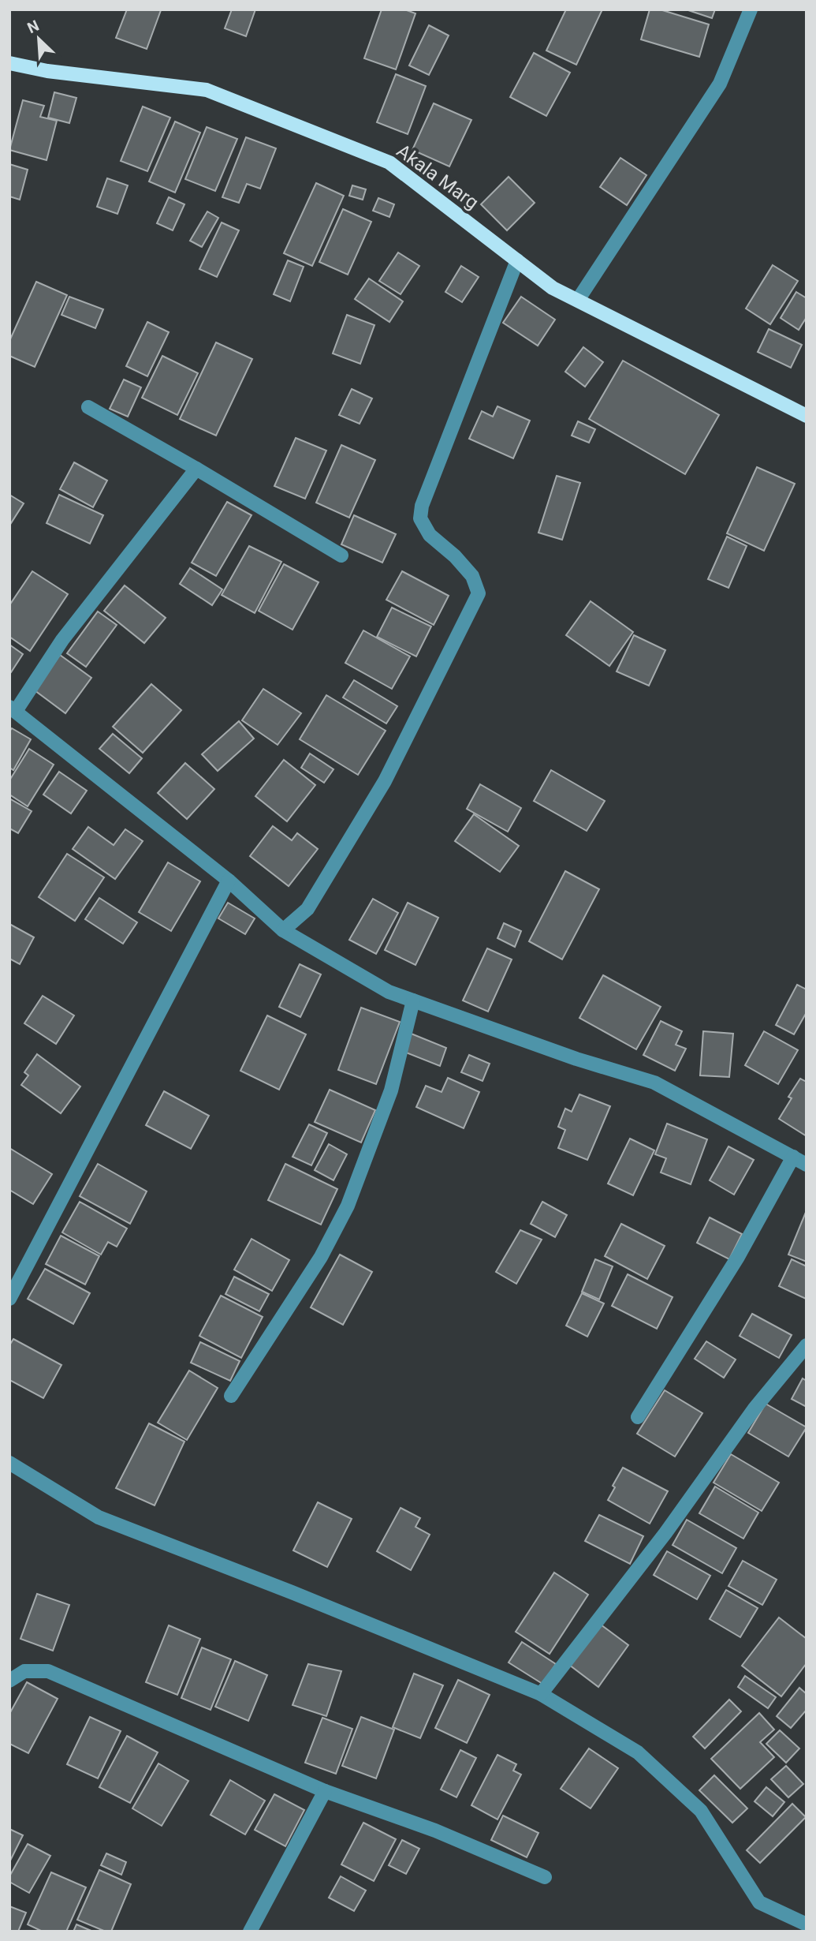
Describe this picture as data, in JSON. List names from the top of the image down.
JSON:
{
  "streets": {
    "main road": ["Akala Marg"]
  },
  "north": "top left"
}
